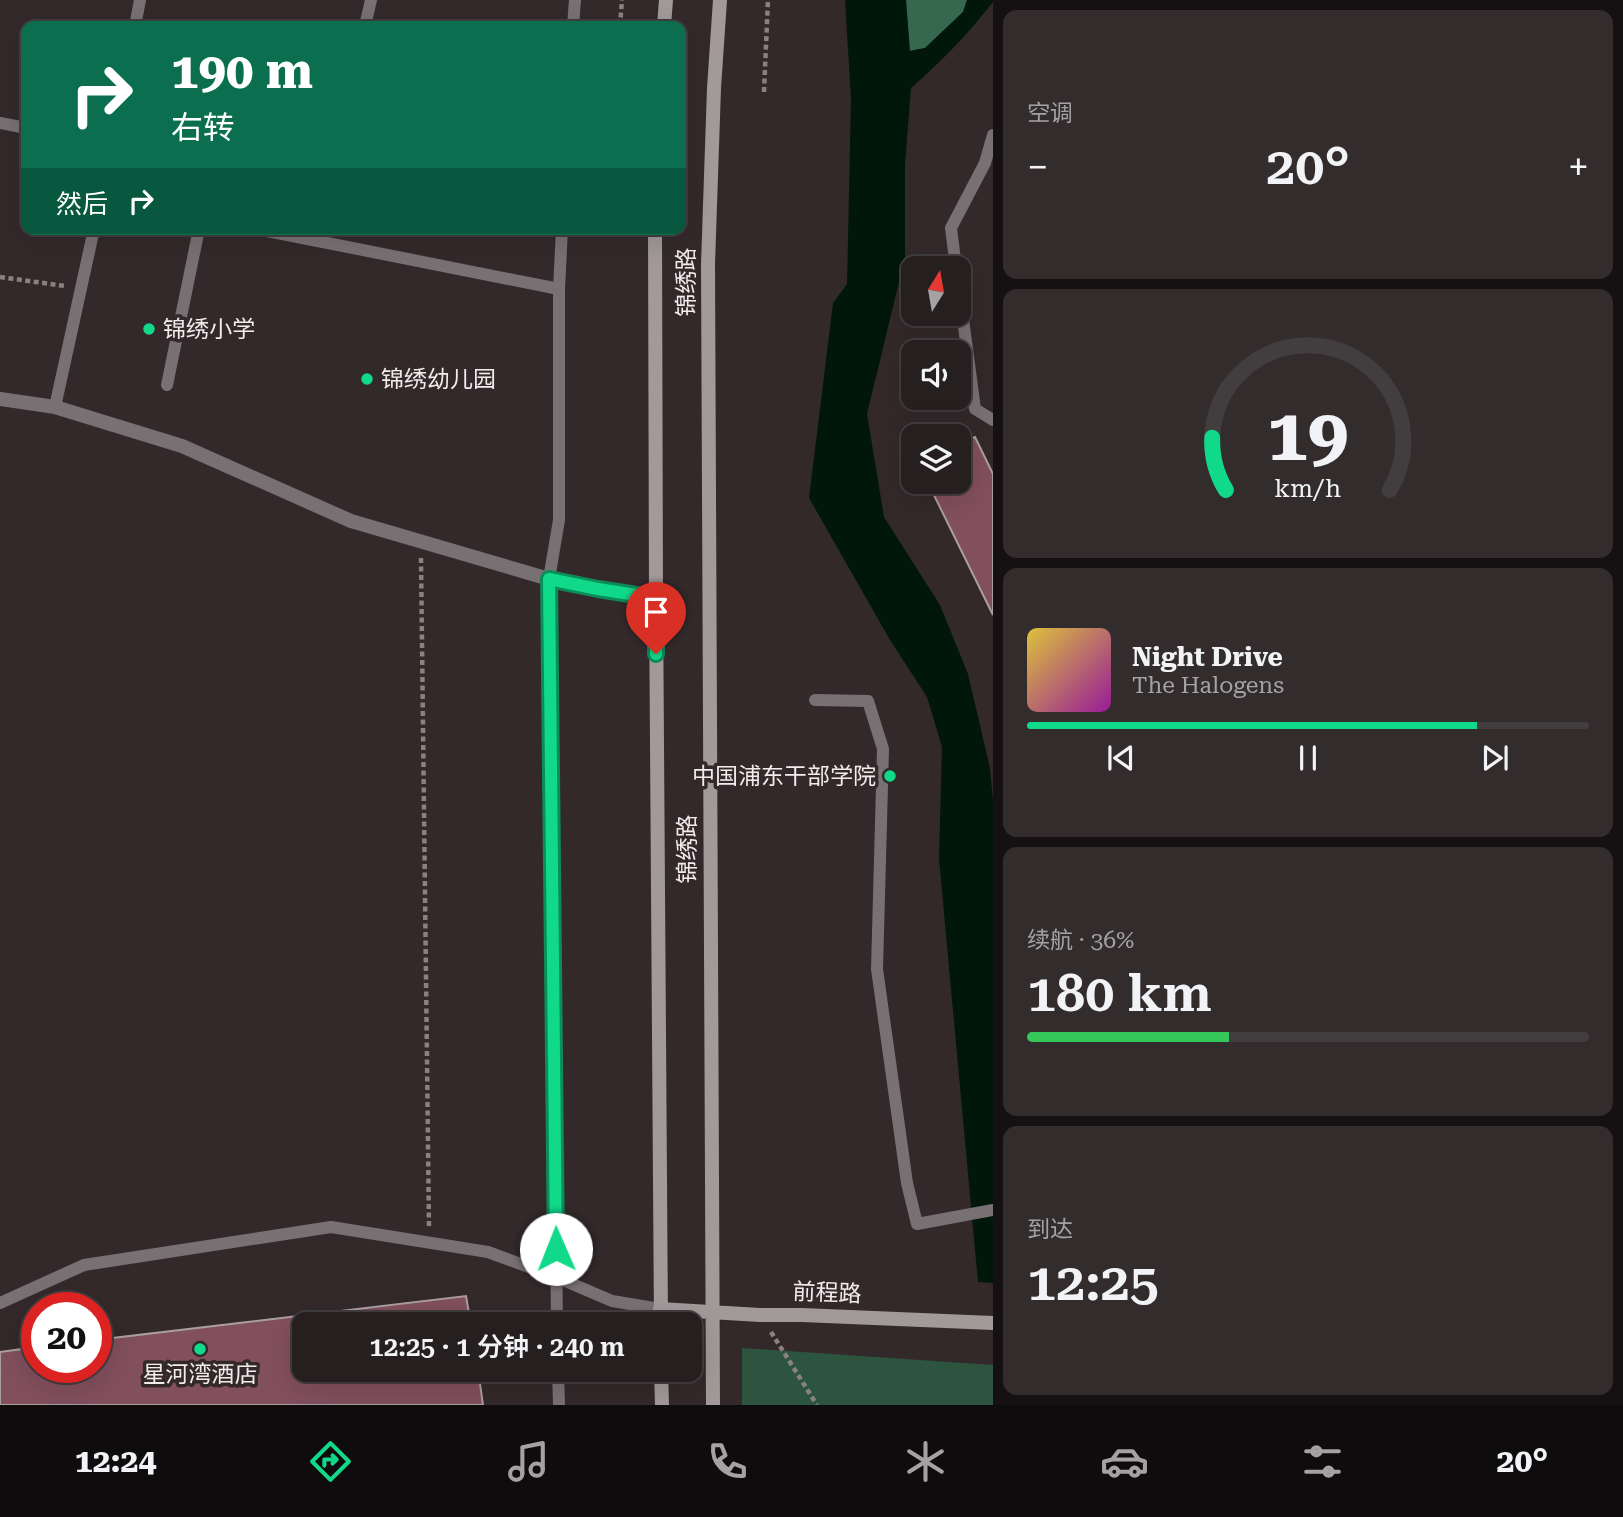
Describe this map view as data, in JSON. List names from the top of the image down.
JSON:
{
  "streets": {
    "main road": ["锦绣路", "前程路"]
  },
  "crossings": [
    ["锦绣路", "前程路"]
  ],
  "places": [
    "锦绣小学",
    "锦绣幼儿园",
    "中国浦东干部学院",
    "星河湾酒店"
  ],
  "north": "top",
  "page": {
    "tile": [
      "空调",
      ["续航 · 36%", "180 km"],
      ["到达", "12:25"]
    ],
    "turn": ["190 m", "右转"],
    "heat": ["−", "20°", "+"],
    "then": "然后",
    "song": ["Night Drive", "The Halogens"],
    "limit": "20",
    "trip": "12:25 · 1 分钟 · 240 m",
    "tabs": ["12:24", "20°"],
    "gauge": ["19", "km/h"]
  }
}
